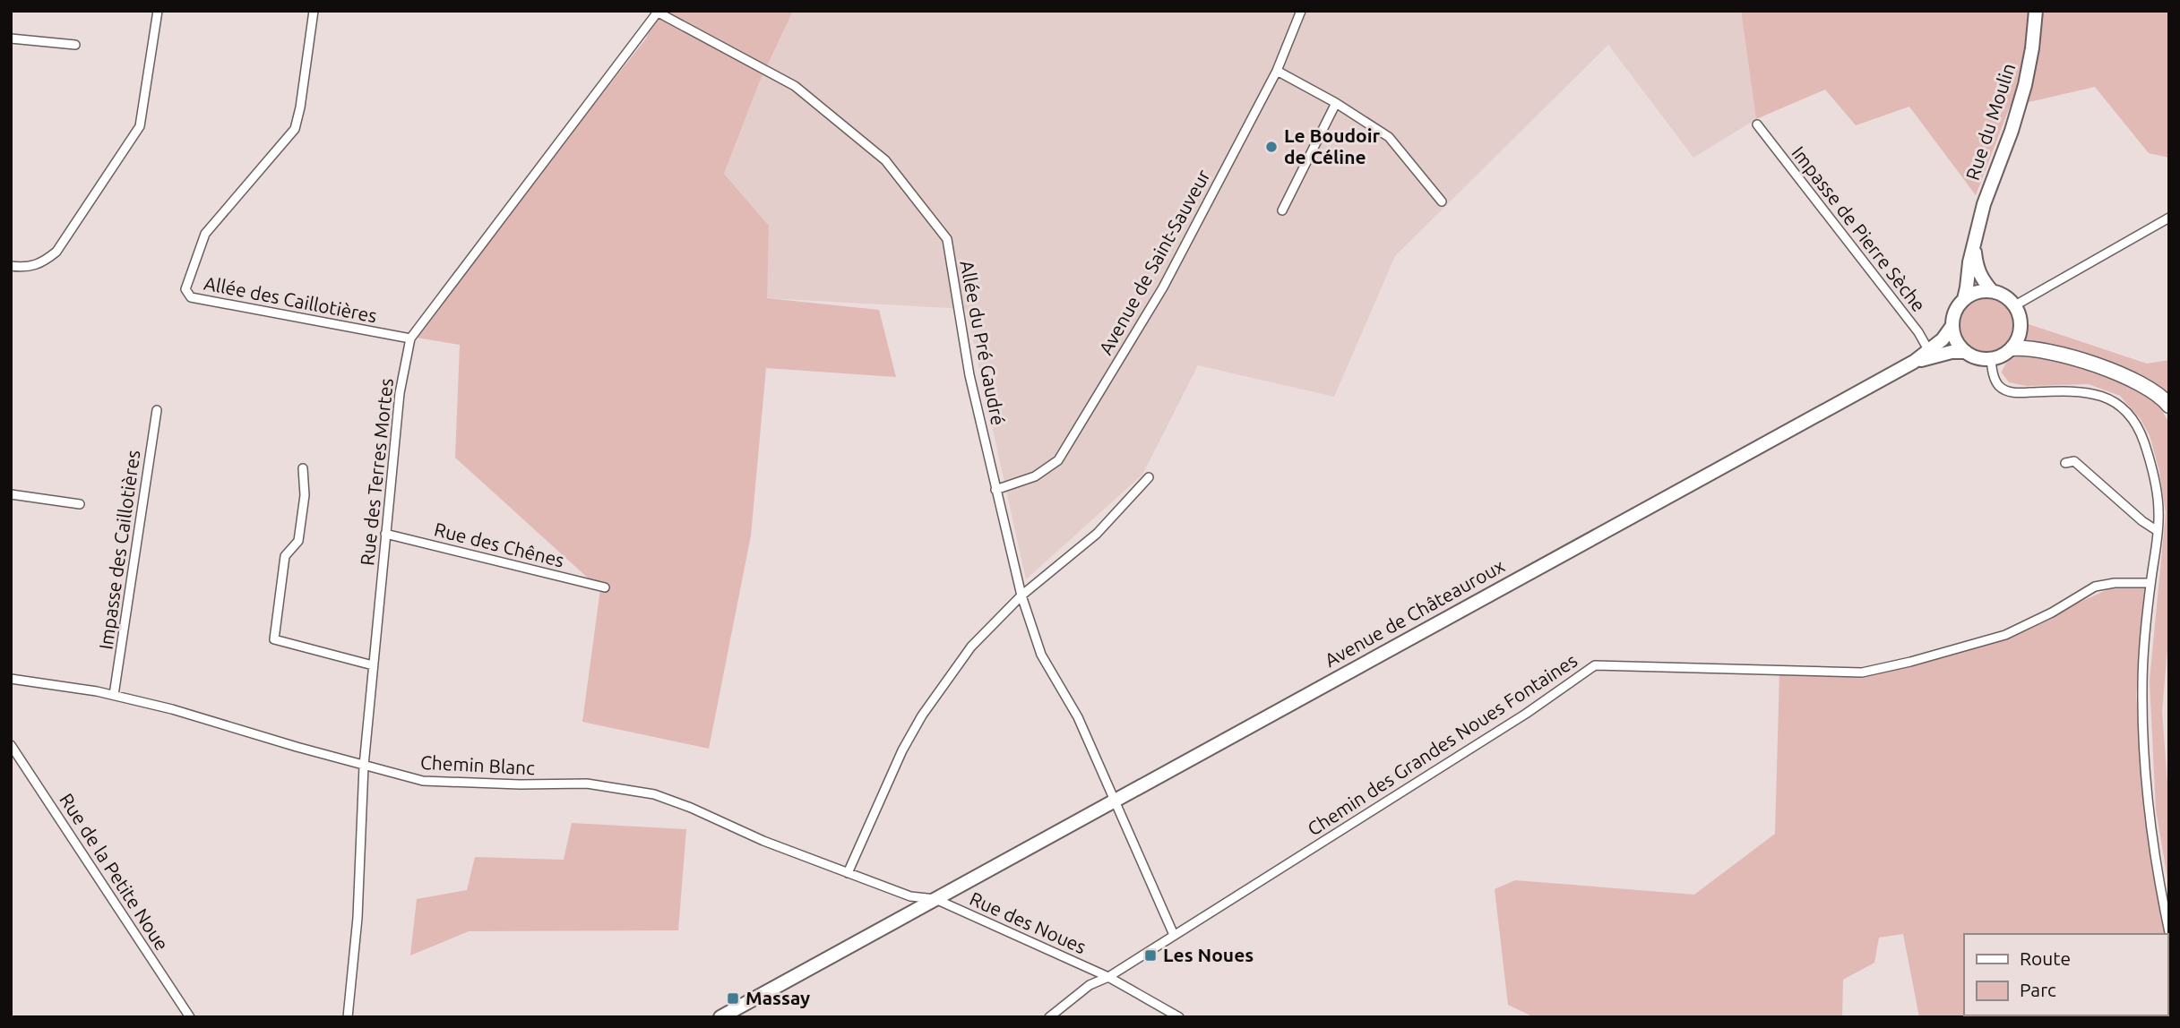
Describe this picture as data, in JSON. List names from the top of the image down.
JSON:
{
  "streets": {
    "main road": ["Rue du Moulin", "Avenue de Châteauroux"],
    "street": [
      "Impasse de Pierre Sèche",
      "Avenue de Saint-Sauveur",
      "Allée des Caillotières",
      "Allée du Pré Gaudré",
      "Rue des Terres Mortes",
      "Rue des Chênes",
      "Impasse des Caillotières",
      "Chemin des Grandes Noues Fontaines",
      "Chemin Blanc",
      "Rue de la Petite Noue",
      "Rue des Noues"
    ]
  },
  "crossings": [
    ["Rue du Moulin", "Avenue de Châteauroux"],
    ["Impasse de Pierre Sèche", "Avenue de Châteauroux"],
    ["Avenue de Saint-Sauveur", "Allée du Pré Gaudré"],
    ["Allée des Caillotières", "Rue des Terres Mortes"],
    ["Allée du Pré Gaudré", "Rue des Terres Mortes"],
    ["Allée du Pré Gaudré", "Avenue de Châteauroux"],
    ["Allée du Pré Gaudré", "Chemin des Grandes Noues Fontaines"],
    ["Rue des Terres Mortes", "Rue des Chênes"],
    ["Rue des Terres Mortes", "Chemin Blanc"],
    ["Impasse des Caillotières", "Chemin Blanc"],
    ["Avenue de Châteauroux", "Chemin Blanc"],
    ["Avenue de Châteauroux", "Rue des Noues"],
    ["Chemin des Grandes Noues Fontaines", "Rue des Noues"],
    ["Chemin Blanc", "Rue des Noues"]
  ],
  "places": {
    "other": ["Le Boudoir de Céline"],
    "transit": ["Les Noues", "Massay"]
  },
  "legend": ["Route", "Parc"]
}
